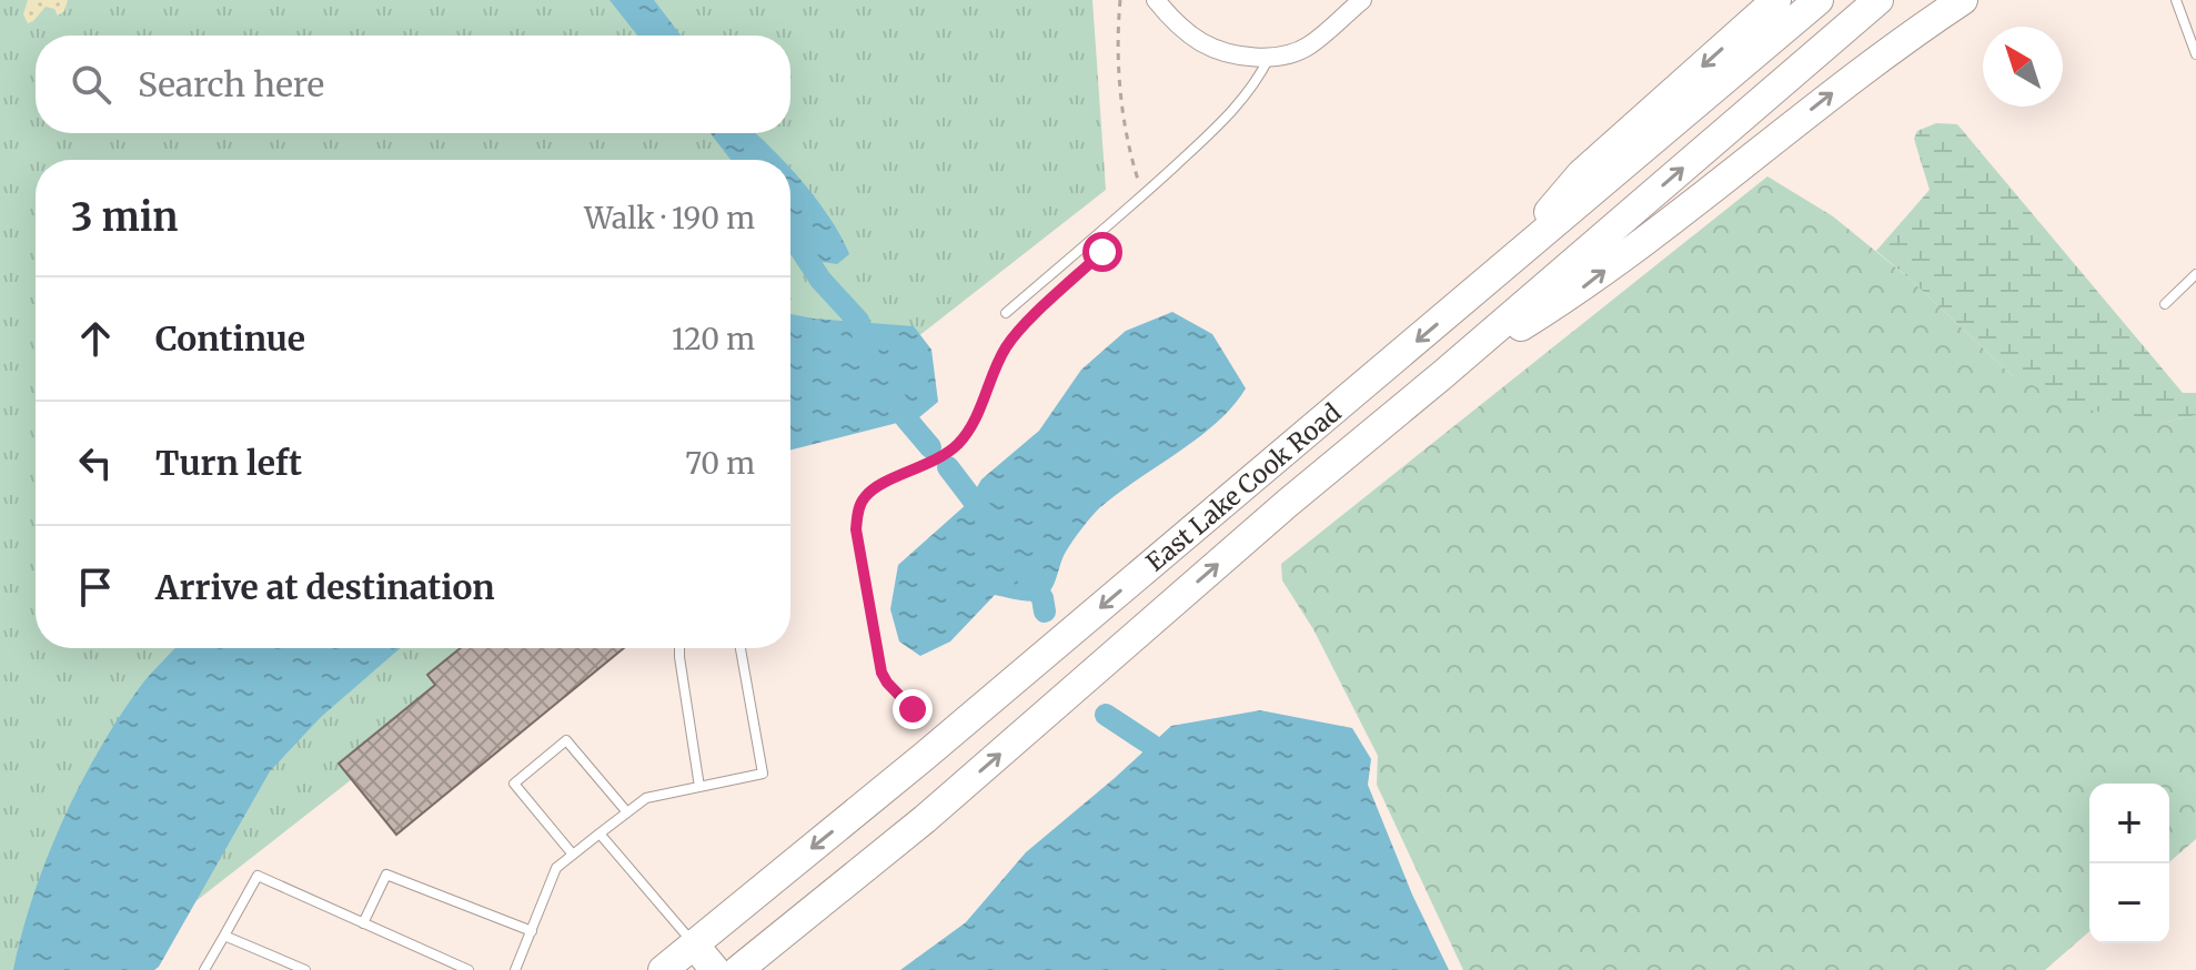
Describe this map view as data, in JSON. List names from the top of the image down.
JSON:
{
  "streets": {
    "main road": ["East Lake Cook Road"]
  },
  "north": "top left",
  "page": {
    "search": "Search here",
    "heading": ["3 min", "Walk · 190 m"],
    "list": [
      ["Continue", "120 m"],
      ["Turn left", "70 m"],
      "Arrive at destination"
    ],
    "map_buttons": ["+", "−"]
  }
}
